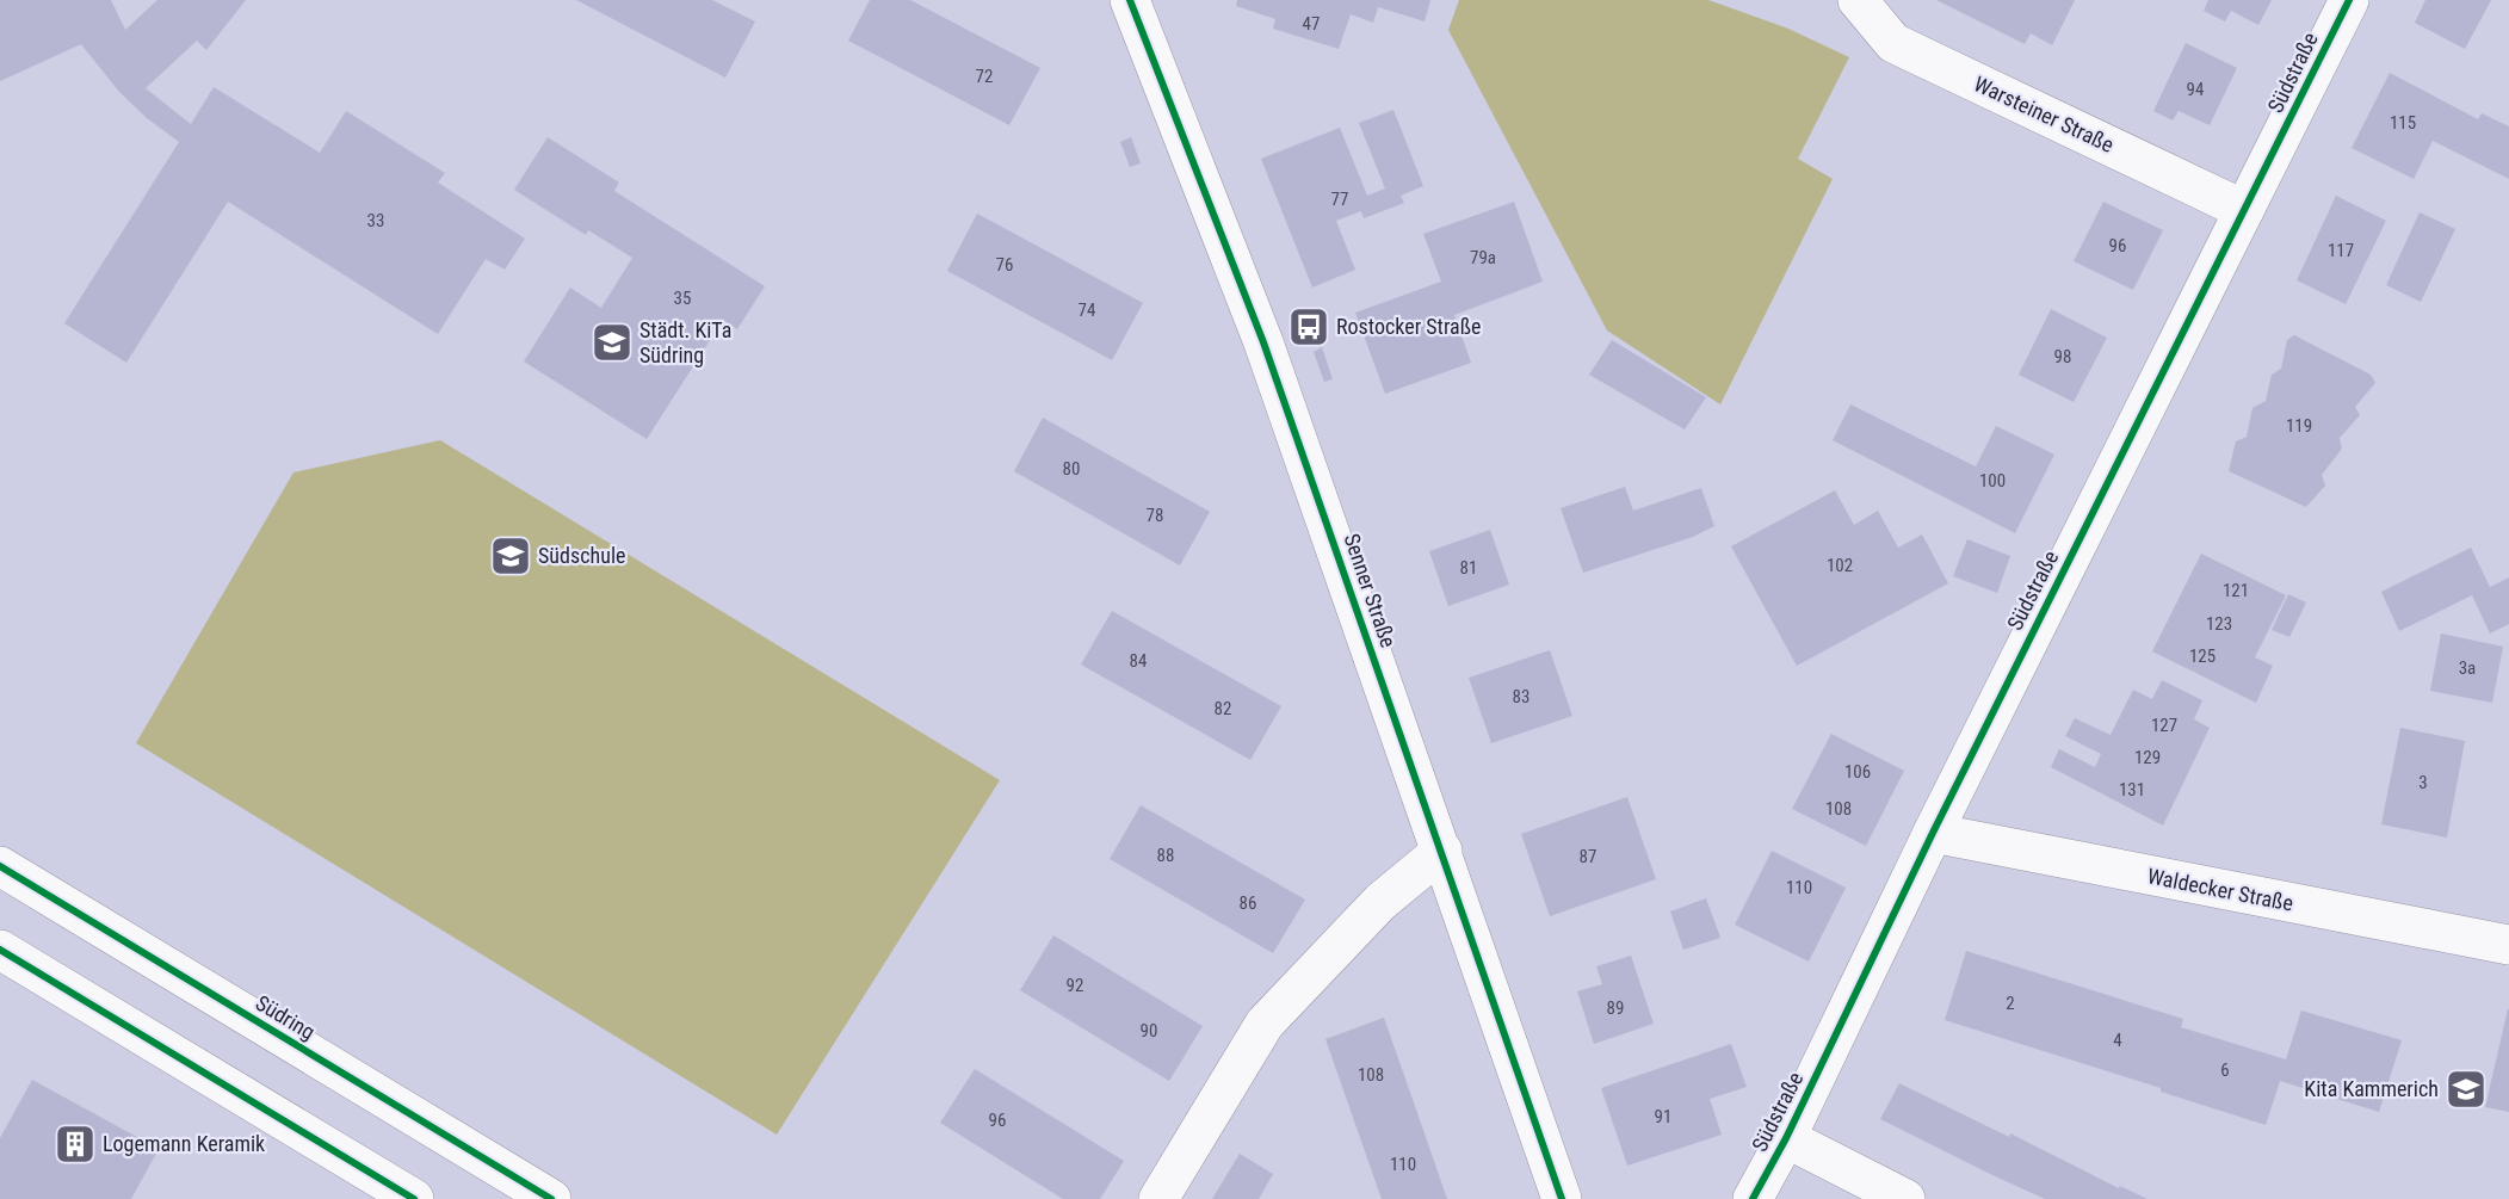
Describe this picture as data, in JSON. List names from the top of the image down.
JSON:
{
  "streets": {
    "street": [
      "Südstraße",
      "Warsteiner Straße",
      "Senner Straße",
      "Waldecker Straße",
      "Südring"
    ]
  },
  "crossings": [
    ["Südstraße", "Warsteiner Straße"],
    ["Südstraße", "Waldecker Straße"]
  ],
  "places": {
    "bus stop": ["Rostocker Straße"],
    "school or university": ["Städt. KiTa Südring", "Südschule", "Kita Kammerich"],
    "building": ["Logemann Keramik"]
  },
  "house_numbers": [
    "47",
    "72",
    "94",
    "115",
    "77",
    "33",
    "96",
    "117",
    "79a",
    "76",
    "35",
    "74",
    "98",
    "119",
    "80",
    "100",
    "78",
    "102",
    "81",
    "121",
    "123",
    "125",
    "84",
    "3a",
    "83",
    "82",
    "127",
    "129",
    "106",
    "3",
    "131",
    "108",
    "88",
    "87",
    "110",
    "86",
    "92",
    "2",
    "89",
    "90",
    "4",
    "6",
    "108",
    "91",
    "96",
    "110"
  ]
}
